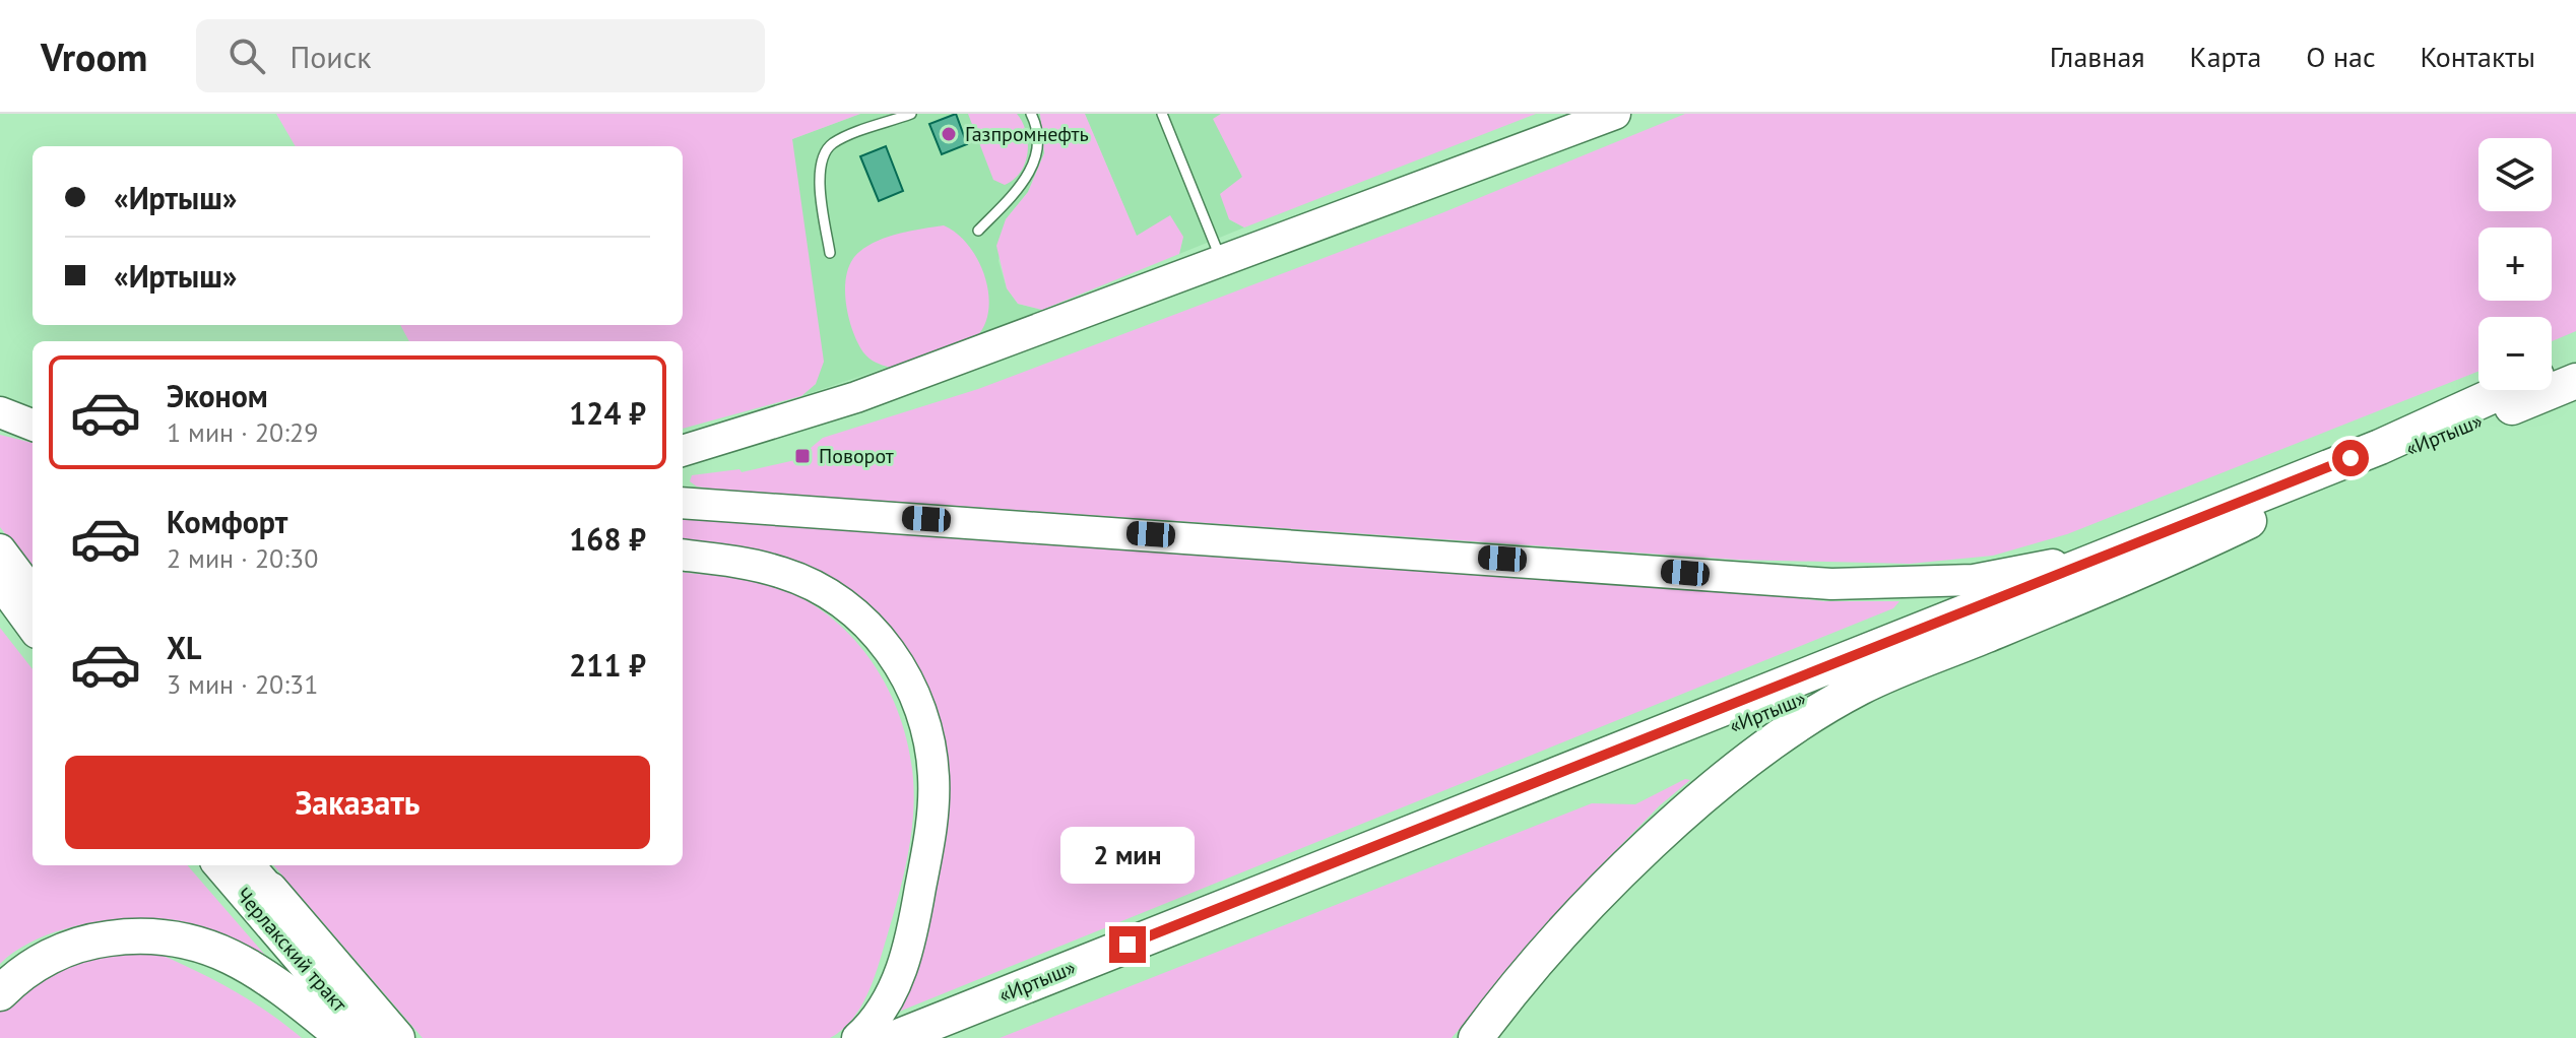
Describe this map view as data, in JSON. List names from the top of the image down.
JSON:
{
  "streets": {
    "highway": ["«Иртыш»"],
    "main road": ["Черлакский тракт"]
  },
  "places": {
    "other": ["Газпромнефть"],
    "transit": ["Поворот"]
  },
  "page": {
    "header": "Vroom",
    "search": "Поиск",
    "nav": [
      "Главная",
      "Карта",
      "О нас",
      "Контакты"
    ],
    "map_buttons": ["+", "−"],
    "banner": ["«Иртыш»", "«Иртыш»"],
    "list": [
      {
        "name": "Эконом",
        "note": "1 мин · 20:29",
        "value": "124 ₽"
      },
      {
        "name": "Комфорт",
        "note": "2 мин · 20:30",
        "value": "168 ₽"
      },
      {
        "name": "XL",
        "note": "3 мин · 20:31",
        "value": "211 ₽"
      }
    ],
    "buttons": "Заказать",
    "bubble": "2 мин"
  }
}
